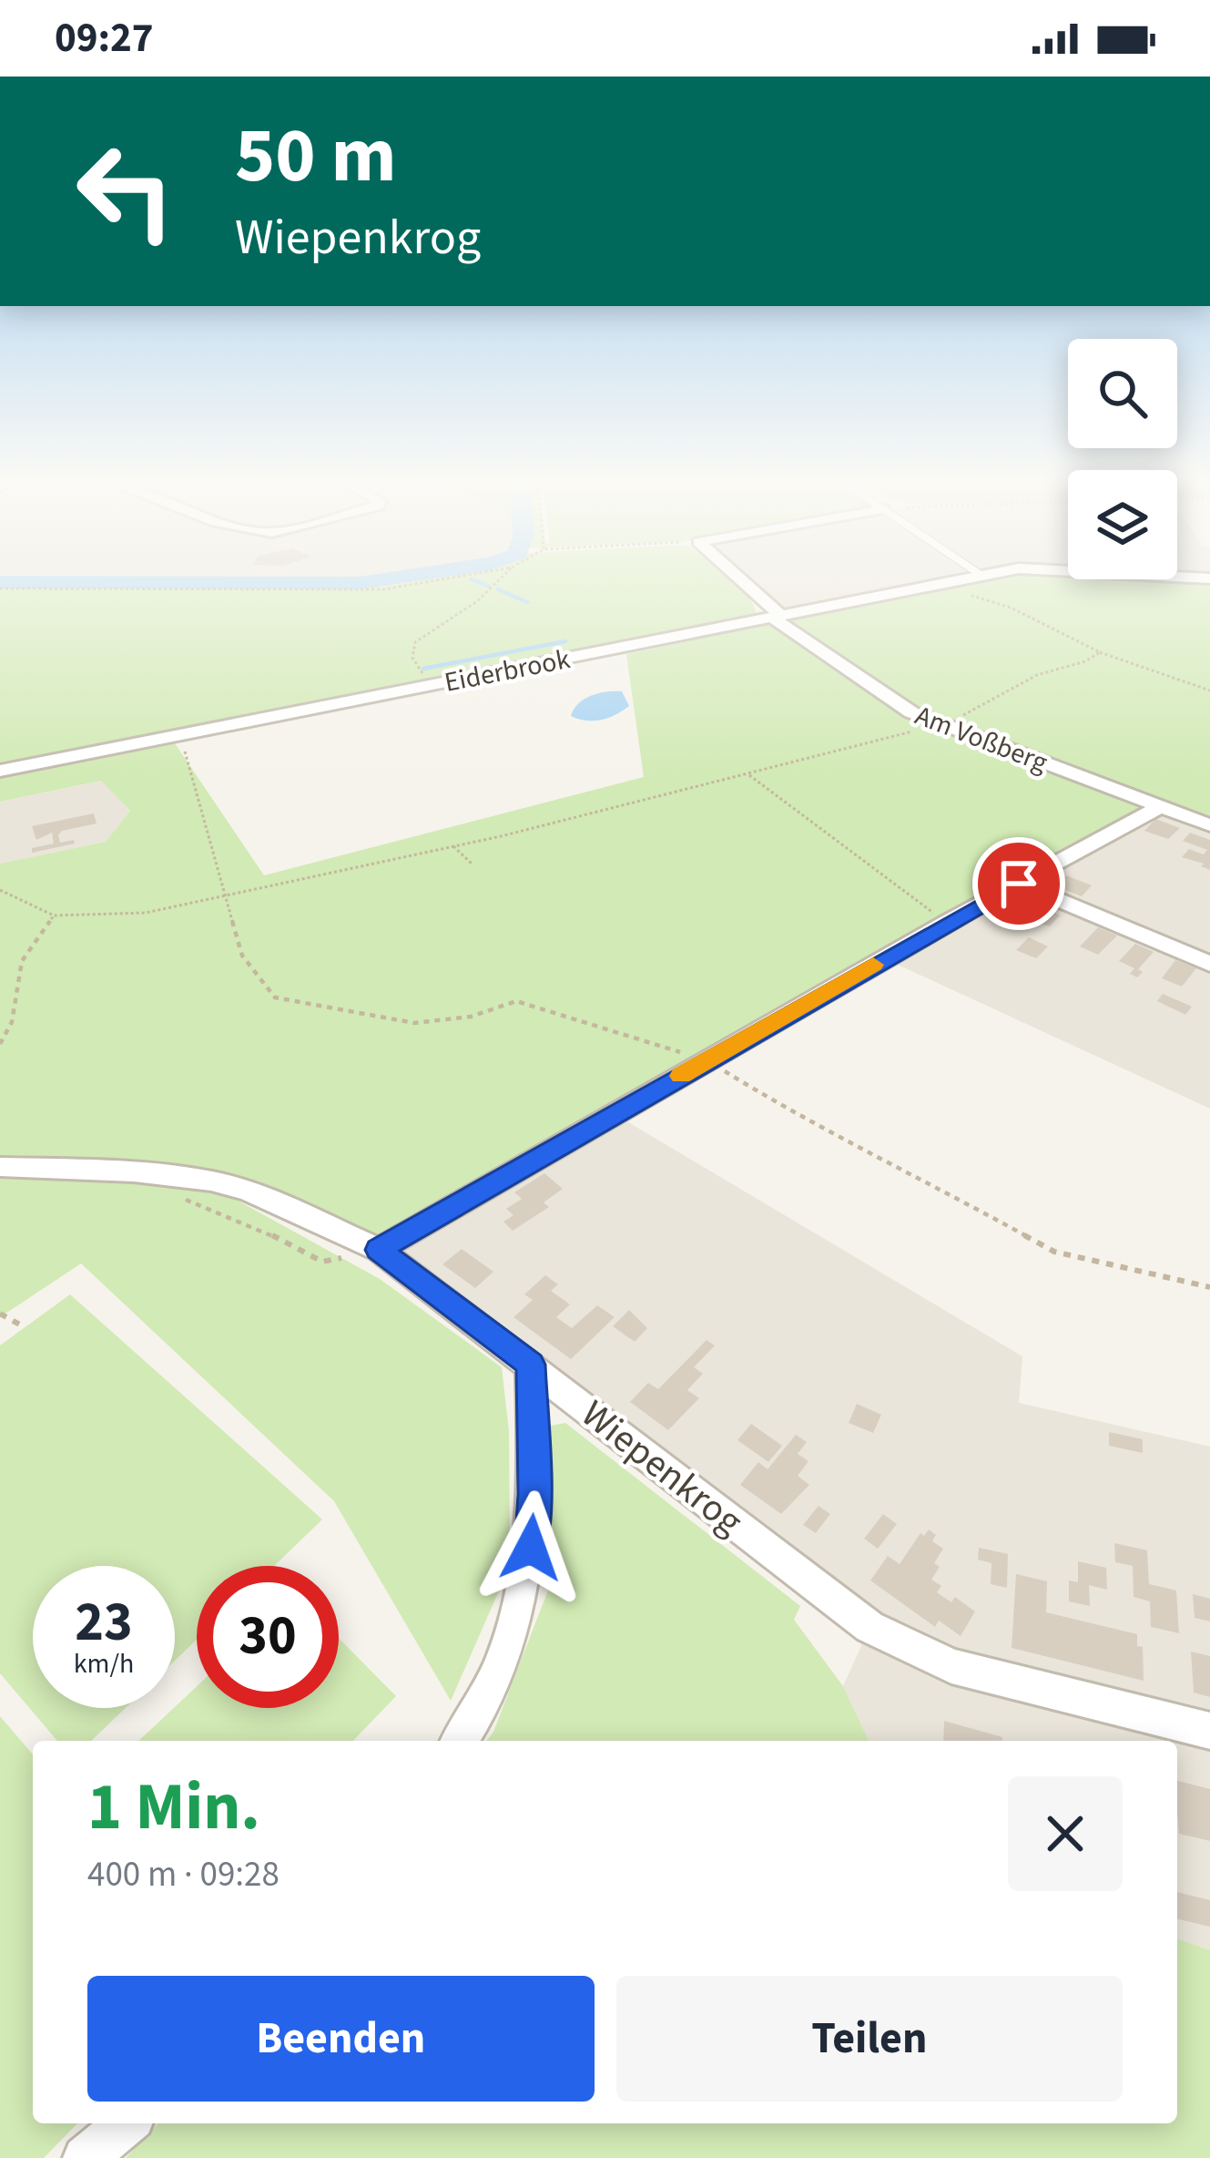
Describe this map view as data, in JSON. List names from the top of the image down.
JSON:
{
  "streets": {
    "street": ["Eiderbrook", "Am Voßberg", "Wiepenkrog"]
  },
  "crossings": [
    ["Eiderbrook", "Am Voßberg"]
  ],
  "page": {
    "status": "09:27",
    "turn": ["50 m", "Wiepenkrog"],
    "speed": "23 km/h",
    "limit": "30",
    "heading": ["1 Min.", "400 m · 09:28"],
    "buttons": ["Beenden", "Teilen"]
  }
}
